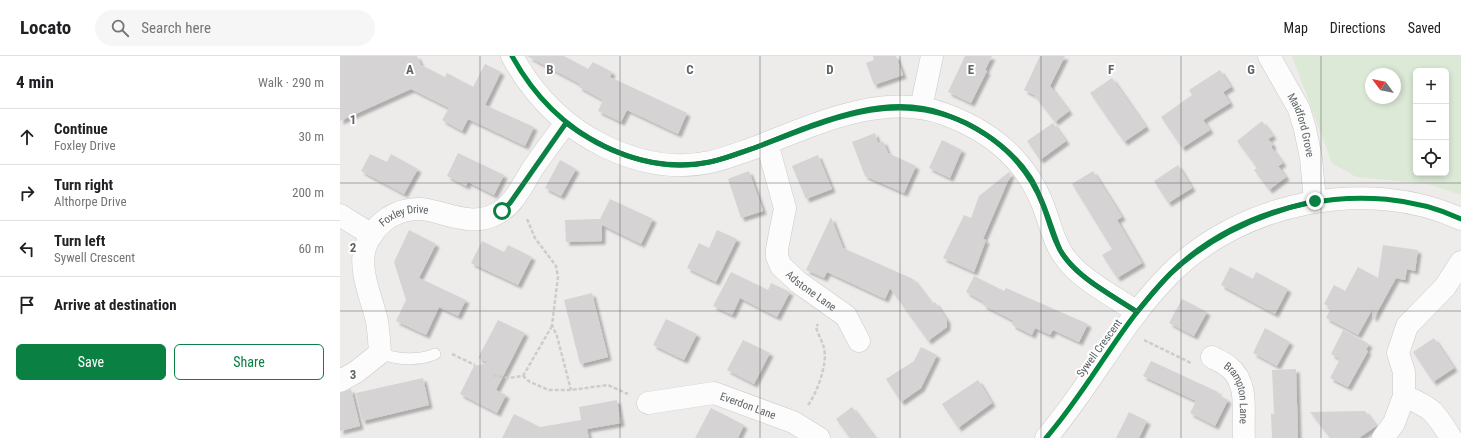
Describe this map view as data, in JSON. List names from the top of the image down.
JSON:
{
  "streets": {
    "street": [
      "Maidford Grove",
      "Foxley Drive",
      "Adstone Lane",
      "Sywell Crescent",
      "Brampton Lane",
      "Everdon Lane"
    ]
  },
  "crossings": [
    ["Maidford Grove", "Sywell Crescent"]
  ],
  "north": "top left",
  "page": {
    "header": "Locato",
    "search": "Search here",
    "nav": ["Map", "Directions", "Saved"],
    "heading": ["4 min", "Walk · 290 m"],
    "map_buttons": ["+", "−"],
    "list": [
      ["Continue", "Foxley Drive", "30 m"],
      ["Turn right", "Althorpe Drive", "200 m"],
      ["Turn left", "Sywell Crescent", "60 m"],
      "Arrive at destination"
    ],
    "buttons": ["Save", "Share"]
  },
  "grid": {
    "columns": [
      "A",
      "B",
      "C",
      "D",
      "E",
      "F",
      "G"
    ],
    "rows": ["1", "2", "3"]
  }
}
